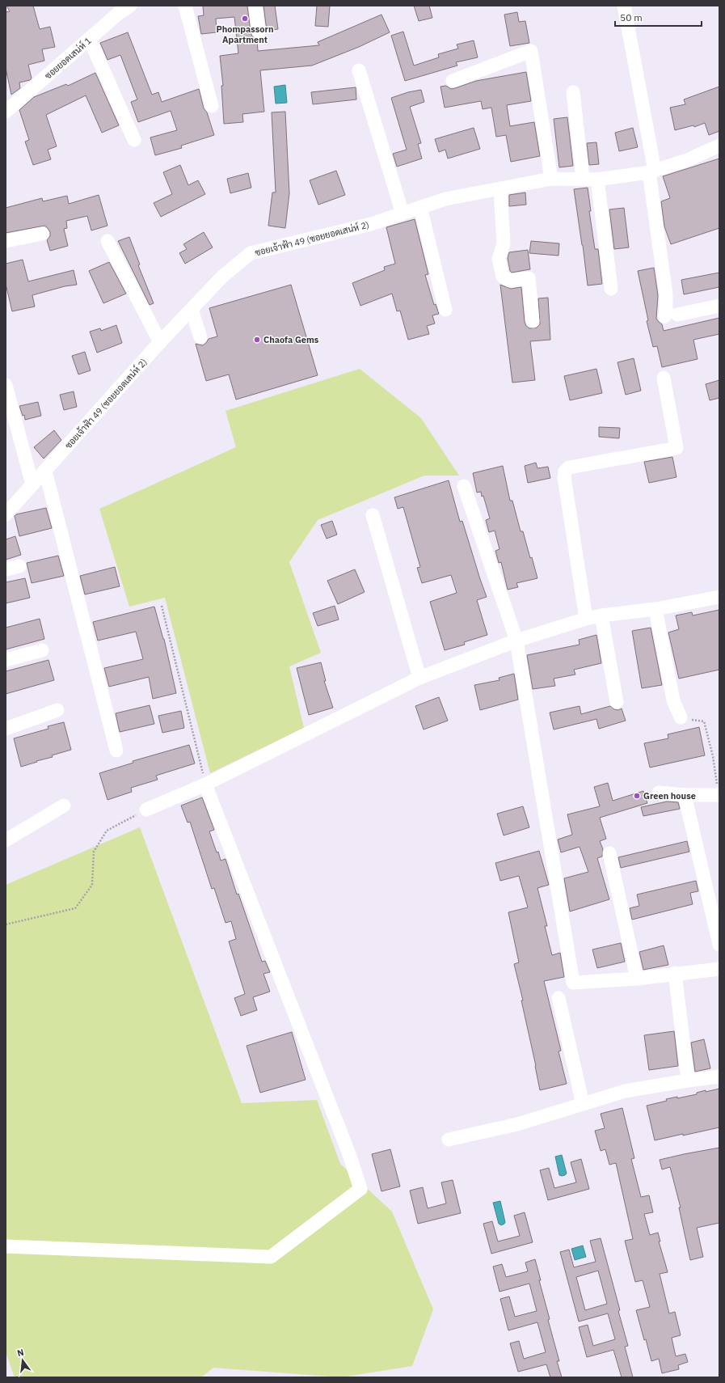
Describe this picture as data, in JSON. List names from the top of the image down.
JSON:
{
  "streets": {
    "street": ["ซอยยอดเสน่ห์ 1", "ซอยเจ้าฟ้า 49 (ซอยยอดเสน่ห์ 2)"]
  },
  "places": ["Phompassorn Apartment", "Chaofa Gems", "Green house"],
  "scale_bar": "50 m",
  "north": "top"
}
